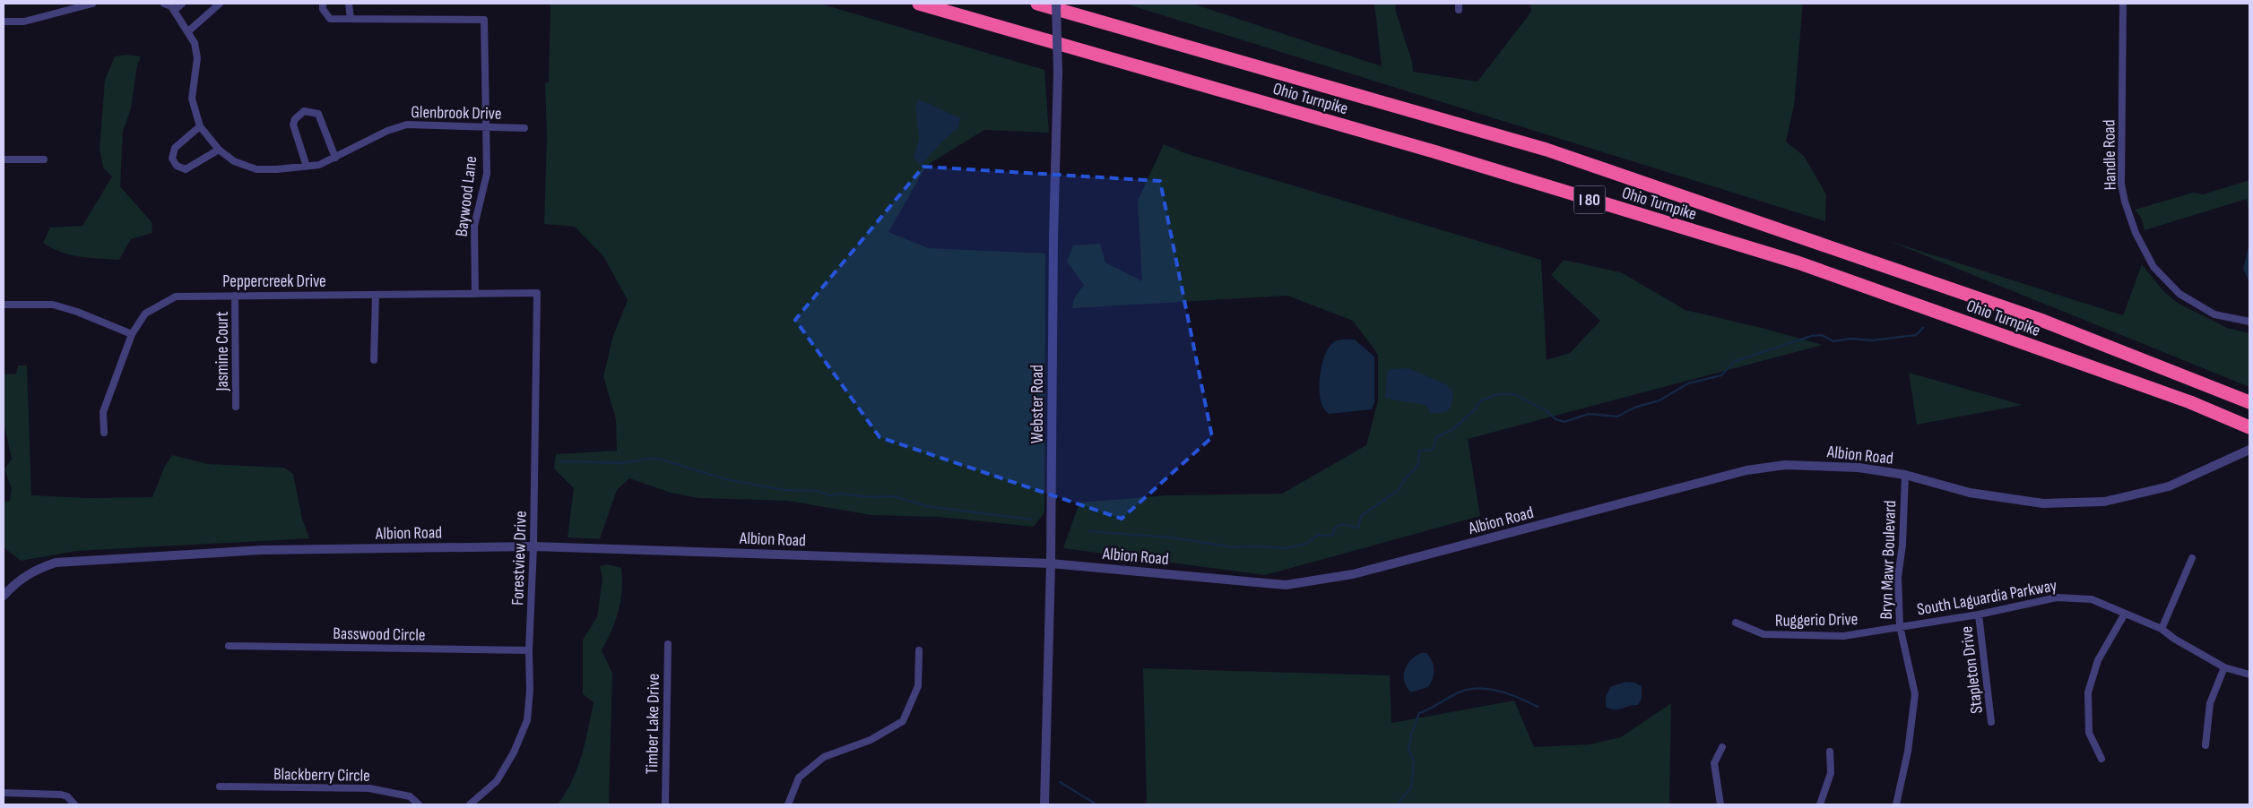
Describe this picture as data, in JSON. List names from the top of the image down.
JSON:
{
  "streets": {
    "highway": ["Ohio Turnpike", "I 80"],
    "street": [
      "Glenbrook Drive",
      "Handle Road",
      "Baywood Lane",
      "Peppercreek Drive",
      "Jasmine Court",
      "Webster Road",
      "Albion Road",
      "Forestview Drive",
      "Bryn Mawr Boulevard",
      "South Laguardia Parkway",
      "Ruggerio Drive",
      "Basswood Circle",
      "Stapleton Drive",
      "Timber Lake Drive",
      "Blackberry Circle"
    ]
  },
  "crossings": [
    ["Glenbrook Drive", "Baywood Lane"],
    ["Baywood Lane", "Peppercreek Drive"],
    ["Peppercreek Drive", "Jasmine Court"],
    ["Peppercreek Drive", "Forestview Drive"],
    ["Webster Road", "Albion Road"],
    ["Albion Road", "Forestview Drive"],
    ["Albion Road", "Bryn Mawr Boulevard"],
    ["Forestview Drive", "Basswood Circle"],
    ["Bryn Mawr Boulevard", "South Laguardia Parkway"],
    ["Bryn Mawr Boulevard", "Ruggerio Drive"],
    ["South Laguardia Parkway", "Ruggerio Drive"],
    ["South Laguardia Parkway", "Stapleton Drive"]
  ]
}
